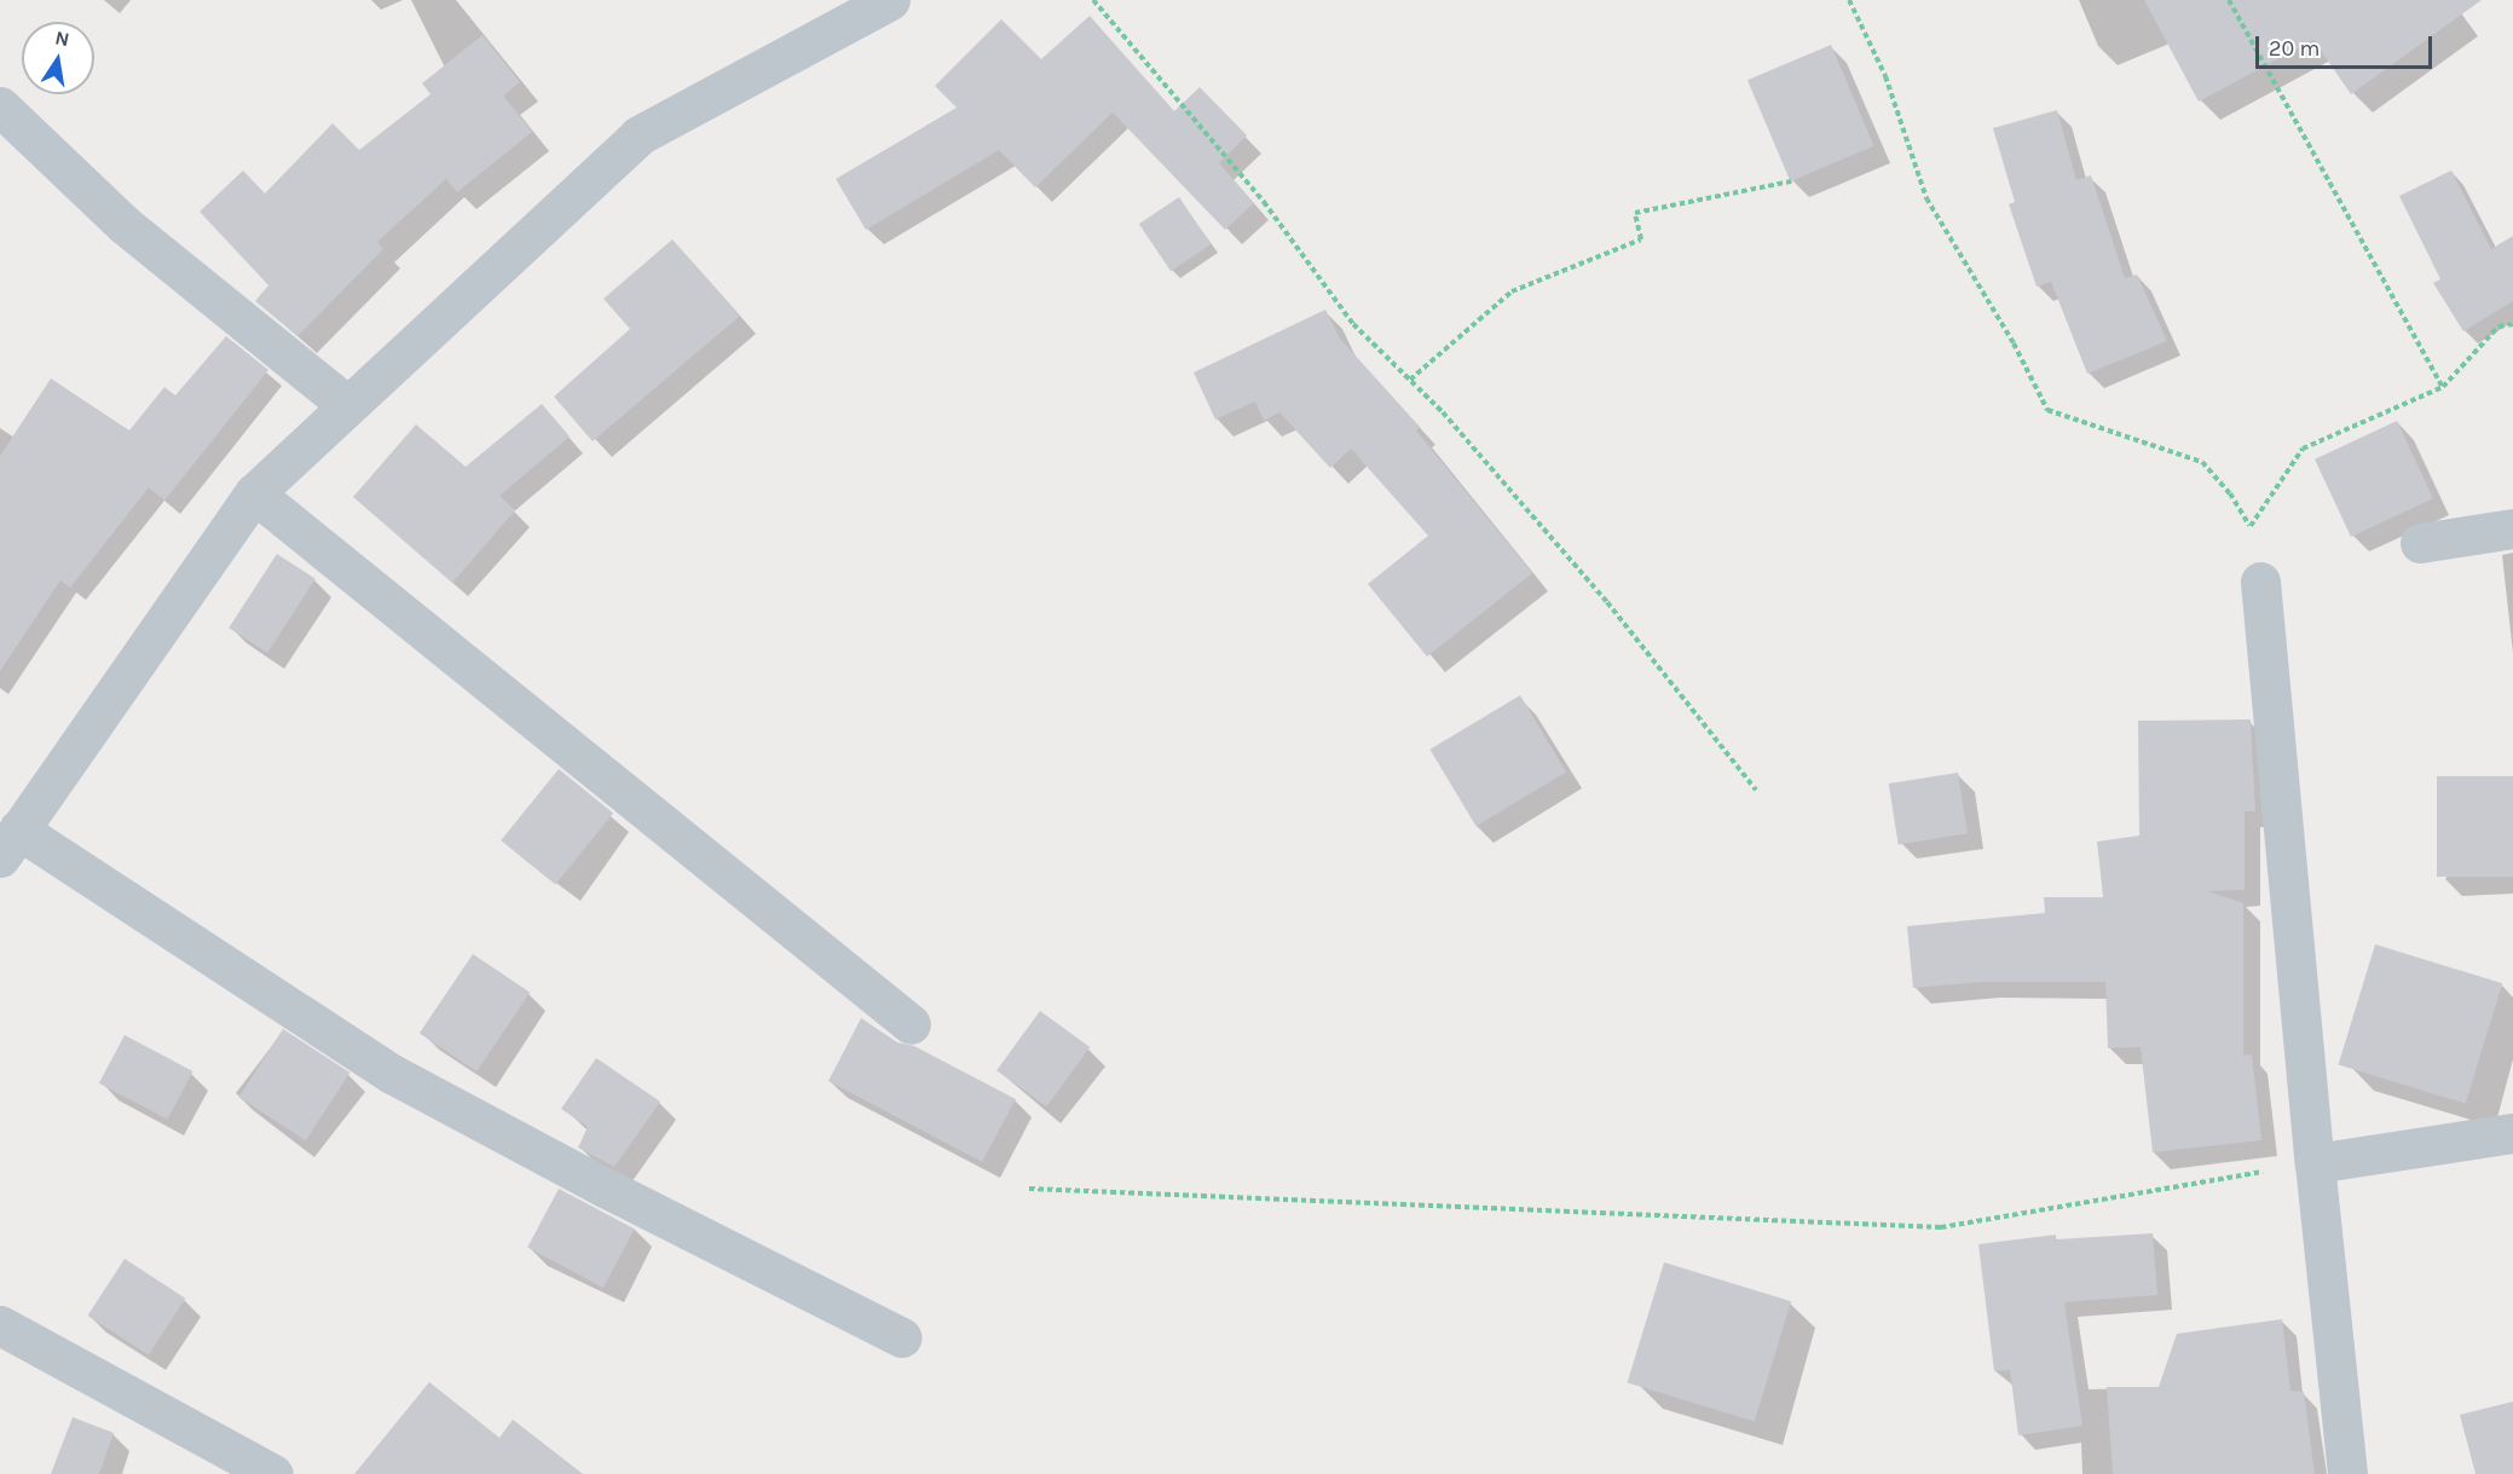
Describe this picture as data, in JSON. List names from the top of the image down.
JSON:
{
  "scale_bar": "20 m",
  "north": "top"
}
